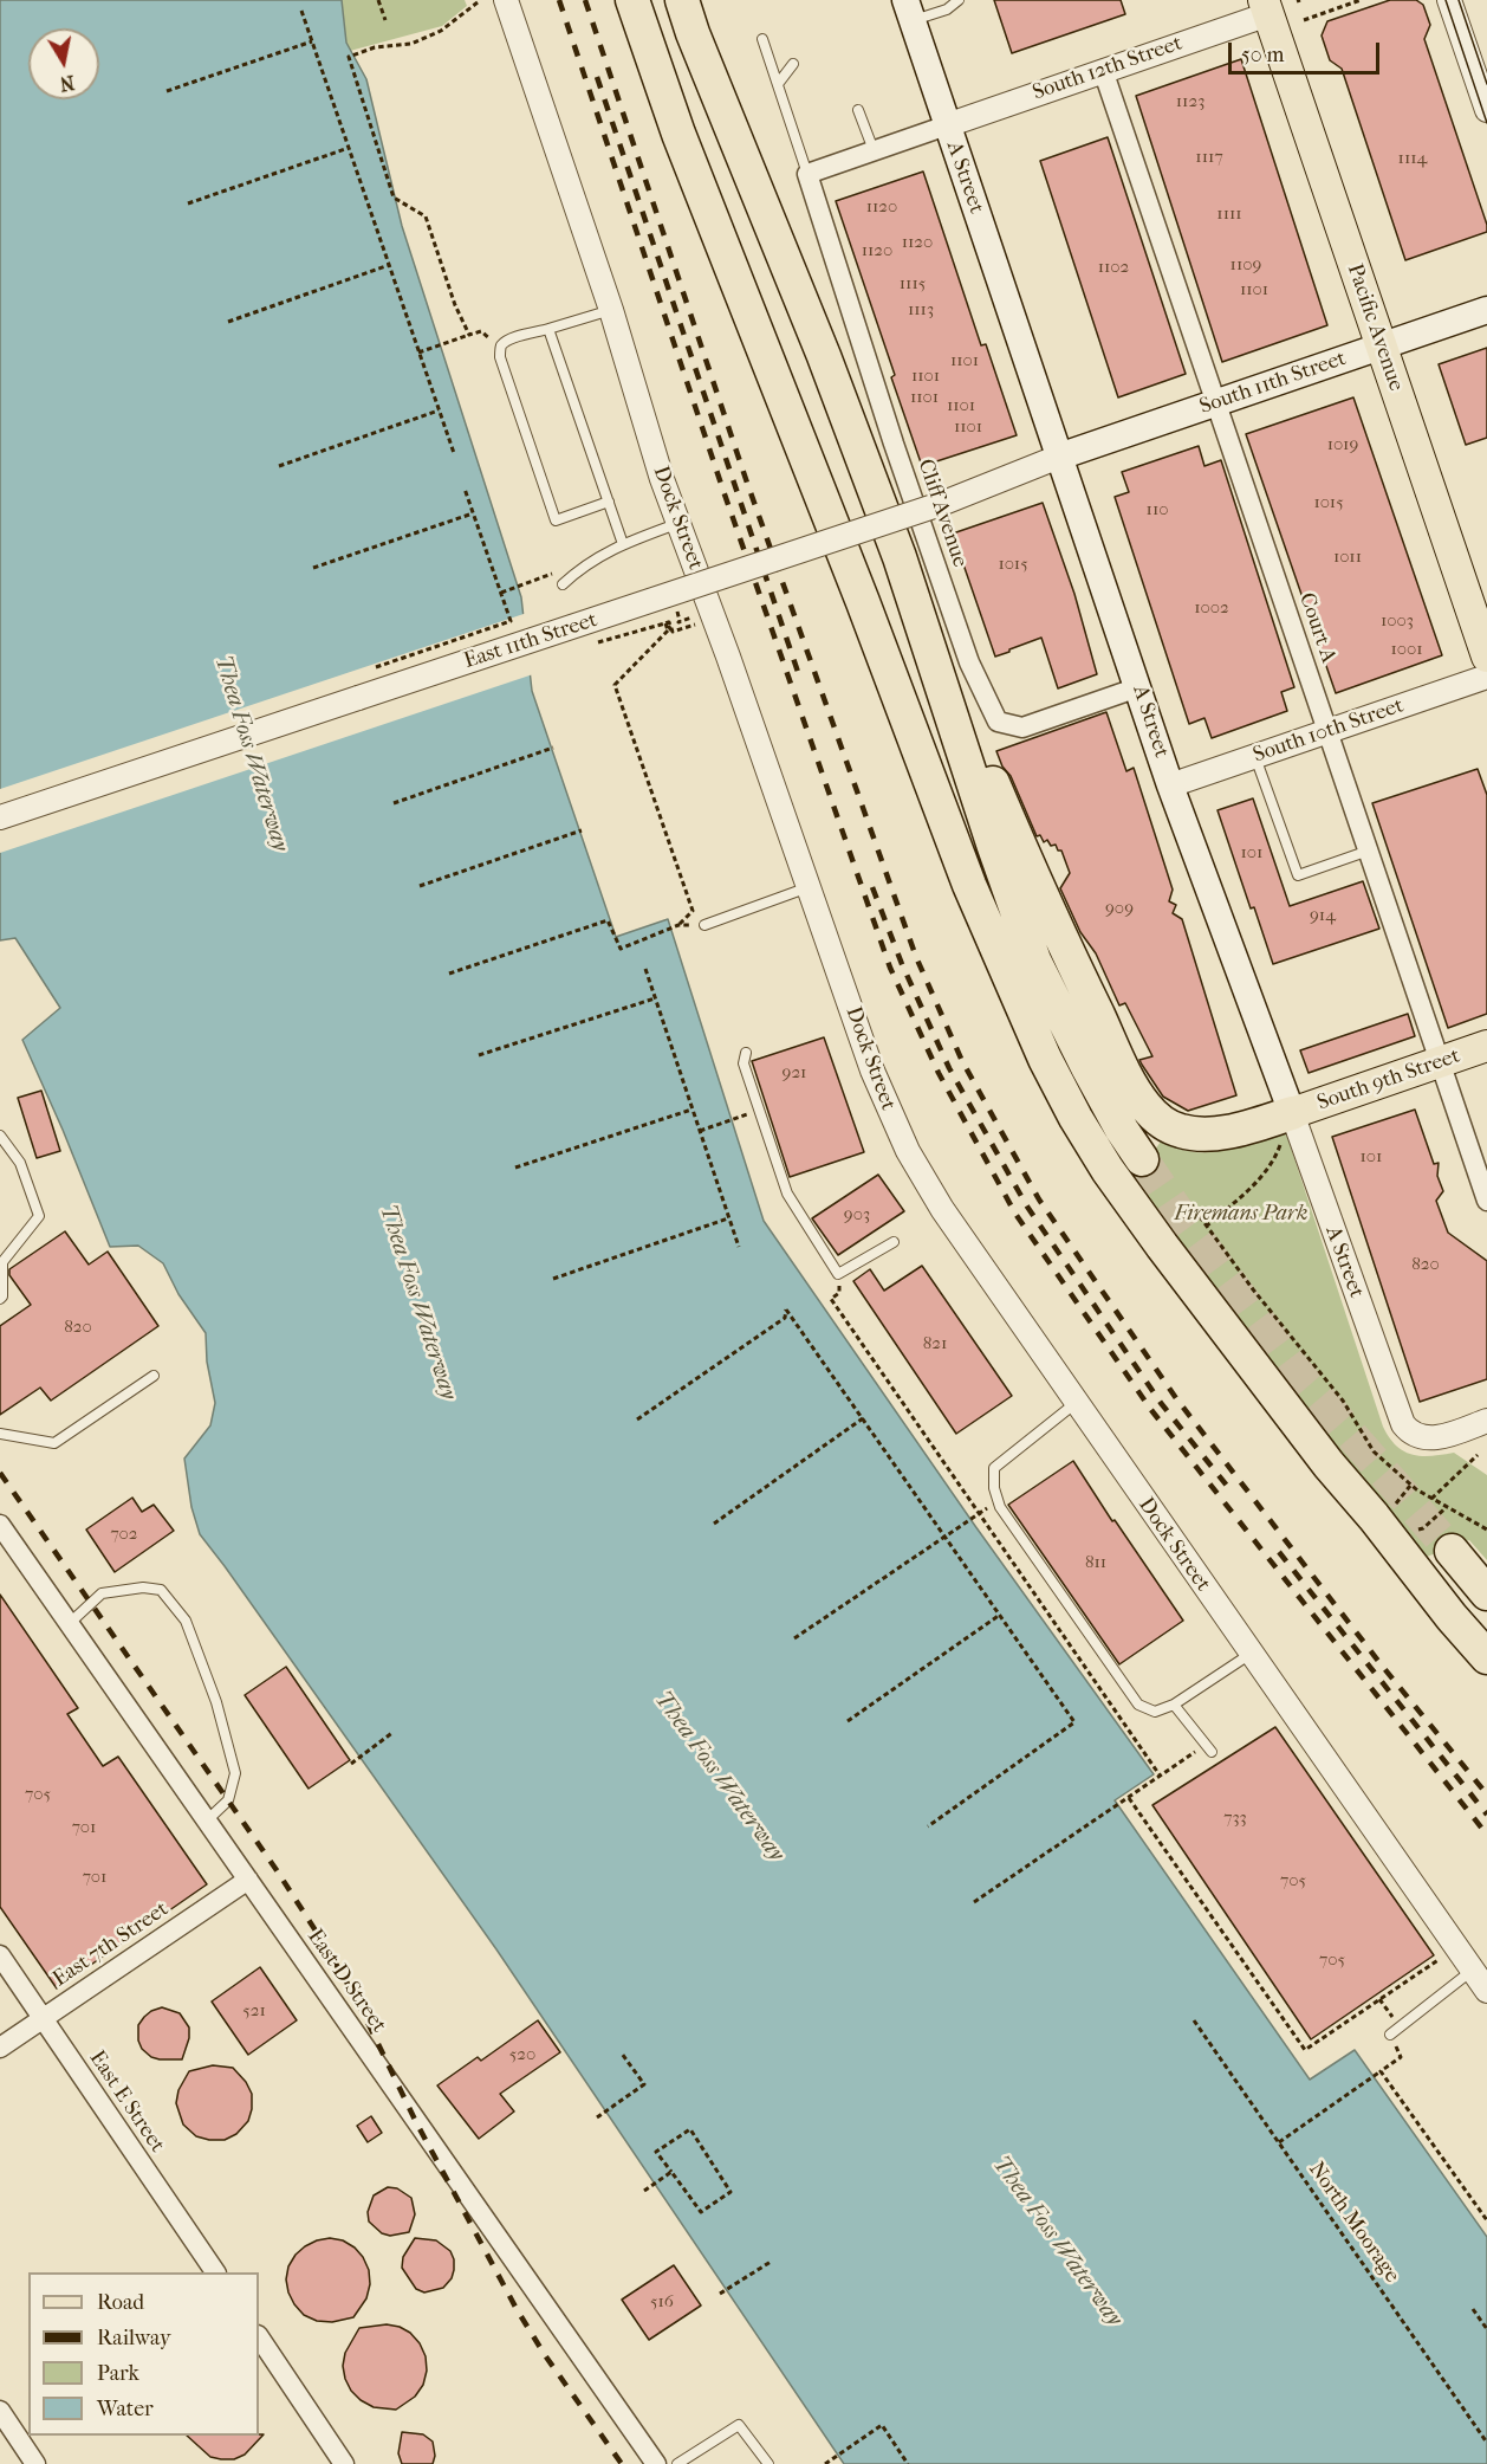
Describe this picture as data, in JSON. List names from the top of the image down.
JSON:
{
  "streets": {
    "main road": [
      "A Street",
      "Pacific Avenue",
      "South 11th Street",
      "South 9th Street"
    ],
    "street": [
      "South 12th Street",
      "Cliff Avenue",
      "Dock Street",
      "Court A",
      "East 11th Street",
      "South 10th Street",
      "East 7th Street",
      "East D Street",
      "East E Street"
    ],
    "path": ["North Moorage"]
  },
  "crossings": [
    ["South 12th Street", "A Street"],
    ["South 12th Street", "Pacific Avenue"],
    ["South 12th Street", "Court A"],
    ["A Street", "South 11th Street"],
    ["A Street", "Cliff Avenue"],
    ["A Street", "East 11th Street"],
    ["A Street", "South 10th Street"],
    ["A Street", "South 9th Street"],
    ["Pacific Avenue", "South 11th Street"],
    ["South 11th Street", "Court A"],
    ["South 11th Street", "East 11th Street"],
    ["Court A", "South 10th Street"],
    ["Court A", "South 9th Street"],
    ["East 7th Street", "East D Street"],
    ["East 7th Street", "East E Street"]
  ],
  "water": ["Thea Foss Waterway"],
  "parks": ["Firemans Park"],
  "house_numbers": [
    "1123",
    "1117",
    "1114",
    "1120",
    "1111",
    "1120",
    "1120",
    "1109",
    "1102",
    "1115",
    "1101",
    "1113",
    "1101",
    "1101",
    "1101",
    "1101",
    "1101",
    "1019",
    "1015",
    "110",
    "1011",
    "1015",
    "1002",
    "1003",
    "1001",
    "101",
    "909",
    "914",
    "921",
    "101",
    "903",
    "820",
    "820",
    "821",
    "702",
    "811",
    "705",
    "733",
    "701",
    "701",
    "705",
    "705",
    "521",
    "520",
    "516"
  ],
  "legend": [
    "Road",
    "Railway",
    "Park",
    "Water"
  ],
  "scale_bar": "50 m",
  "north": "bottom"
}
